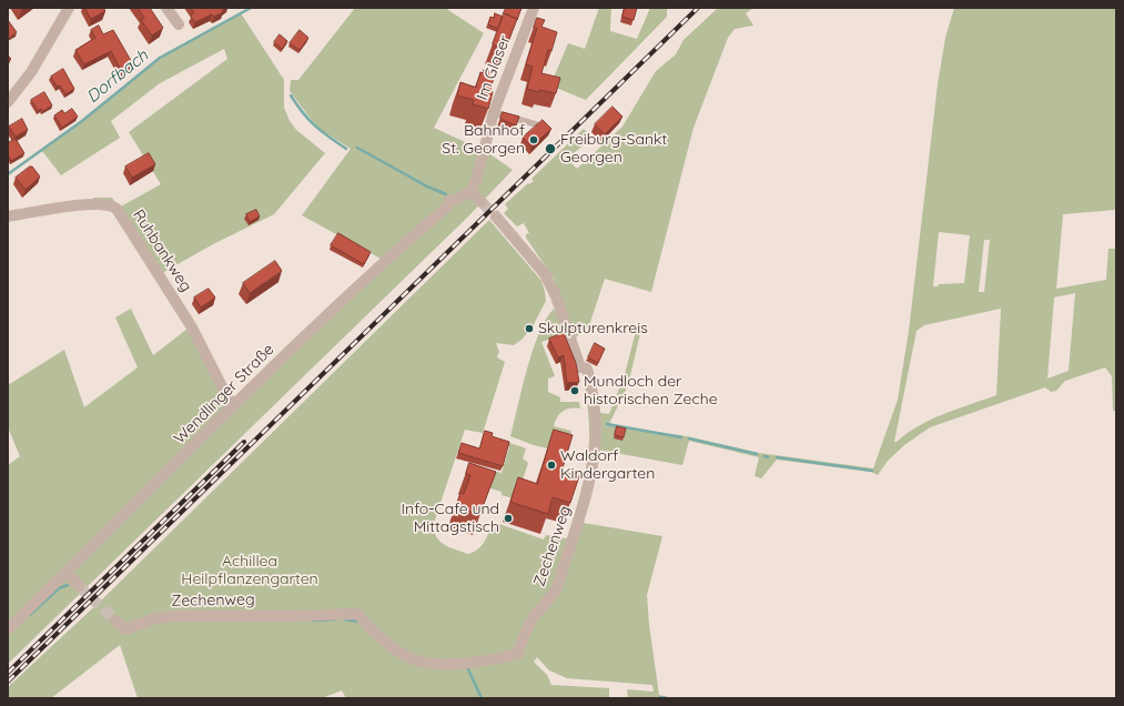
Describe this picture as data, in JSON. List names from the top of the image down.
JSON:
{
  "streets": {
    "street": [
      "Im Glaser",
      "Ruhbankweg",
      "Wendlinger Straße",
      "Zechenweg"
    ]
  },
  "crossings": [
    ["Im Glaser", "Wendlinger Straße"],
    ["Ruhbankweg", "Wendlinger Straße"]
  ],
  "water": ["Dorfbach"],
  "parks": ["Achillea Heilpflanzengarten"],
  "places": [
    "Bahnhof St. Georgen",
    "Freiburg-Sankt Georgen",
    "Skulpturenkreis",
    "Mundloch der historischen Zeche",
    "Waldorf Kindergarten",
    "Info-Cafe und Mittagstisch"
  ]
}
